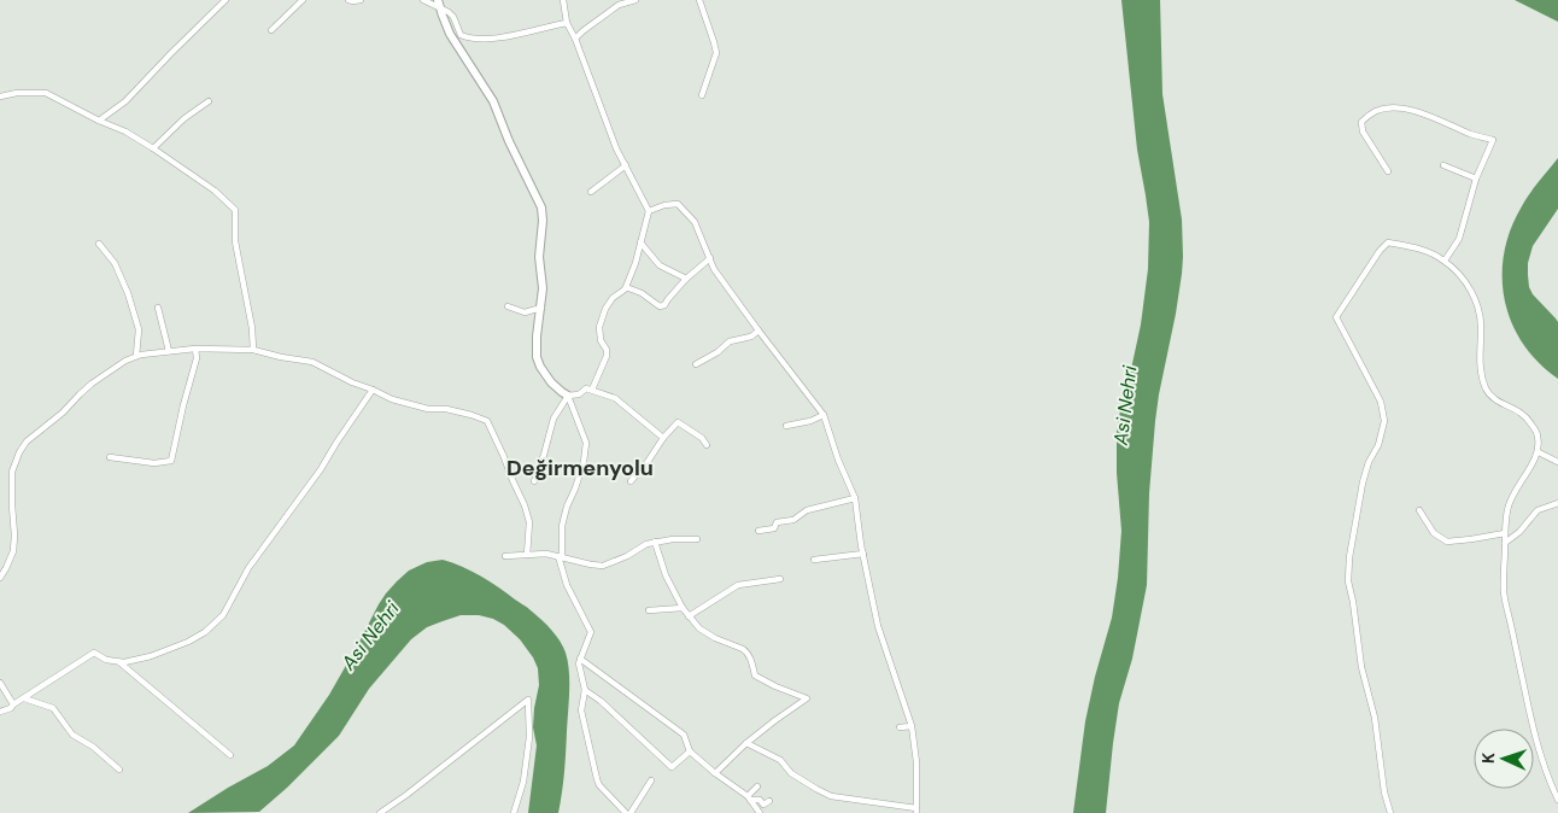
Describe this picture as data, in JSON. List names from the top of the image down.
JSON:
{
  "districts": ["Değirmenyolu"],
  "water": ["Asi Nehri"],
  "north": "left"
}
